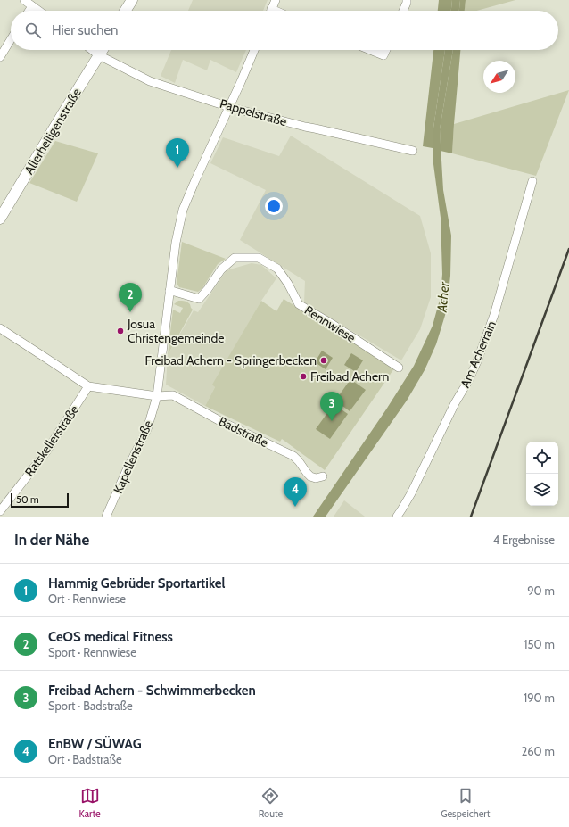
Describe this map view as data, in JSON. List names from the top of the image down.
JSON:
{
  "streets": {
    "street": [
      "Pappelstraße",
      "Allerheiligenstraße",
      "Rennwiese",
      "Am Acherrain",
      "Badstraße",
      "Ratskellerstraße",
      "Kapellenstraße"
    ]
  },
  "crossings": [
    ["Pappelstraße", "Allerheiligenstraße"],
    ["Badstraße", "Kapellenstraße"]
  ],
  "water": ["Acher"],
  "places": ["Josua Christengemeinde", "Freibad Achern - Springerbecken", "Freibad Achern"],
  "scale_bar": "50 m",
  "north": "bottom left",
  "page": {
    "search": "Hier suchen",
    "pins": [
      "1",
      "2",
      "3",
      "4"
    ],
    "scale": "50 m",
    "heading": ["In der Nähe", "4 Ergebnisse"],
    "list": [
      {
        "mark": "1",
        "name": "Hammig Gebrüder Sportartikel",
        "note": "Ort · Rennwiese",
        "value": "90 m"
      },
      {
        "mark": "2",
        "name": "CeOS medical Fitness",
        "note": "Sport · Rennwiese",
        "value": "150 m"
      },
      {
        "mark": "3",
        "name": "Freibad Achern - Schwimmerbecken",
        "note": "Sport · Badstraße",
        "value": "190 m"
      },
      {
        "mark": "4",
        "name": "EnBW / SÜWAG",
        "note": "Ort · Badstraße",
        "value": "260 m"
      }
    ],
    "nav": ["Karte", "Route", "Gespeichert"]
  }
}
